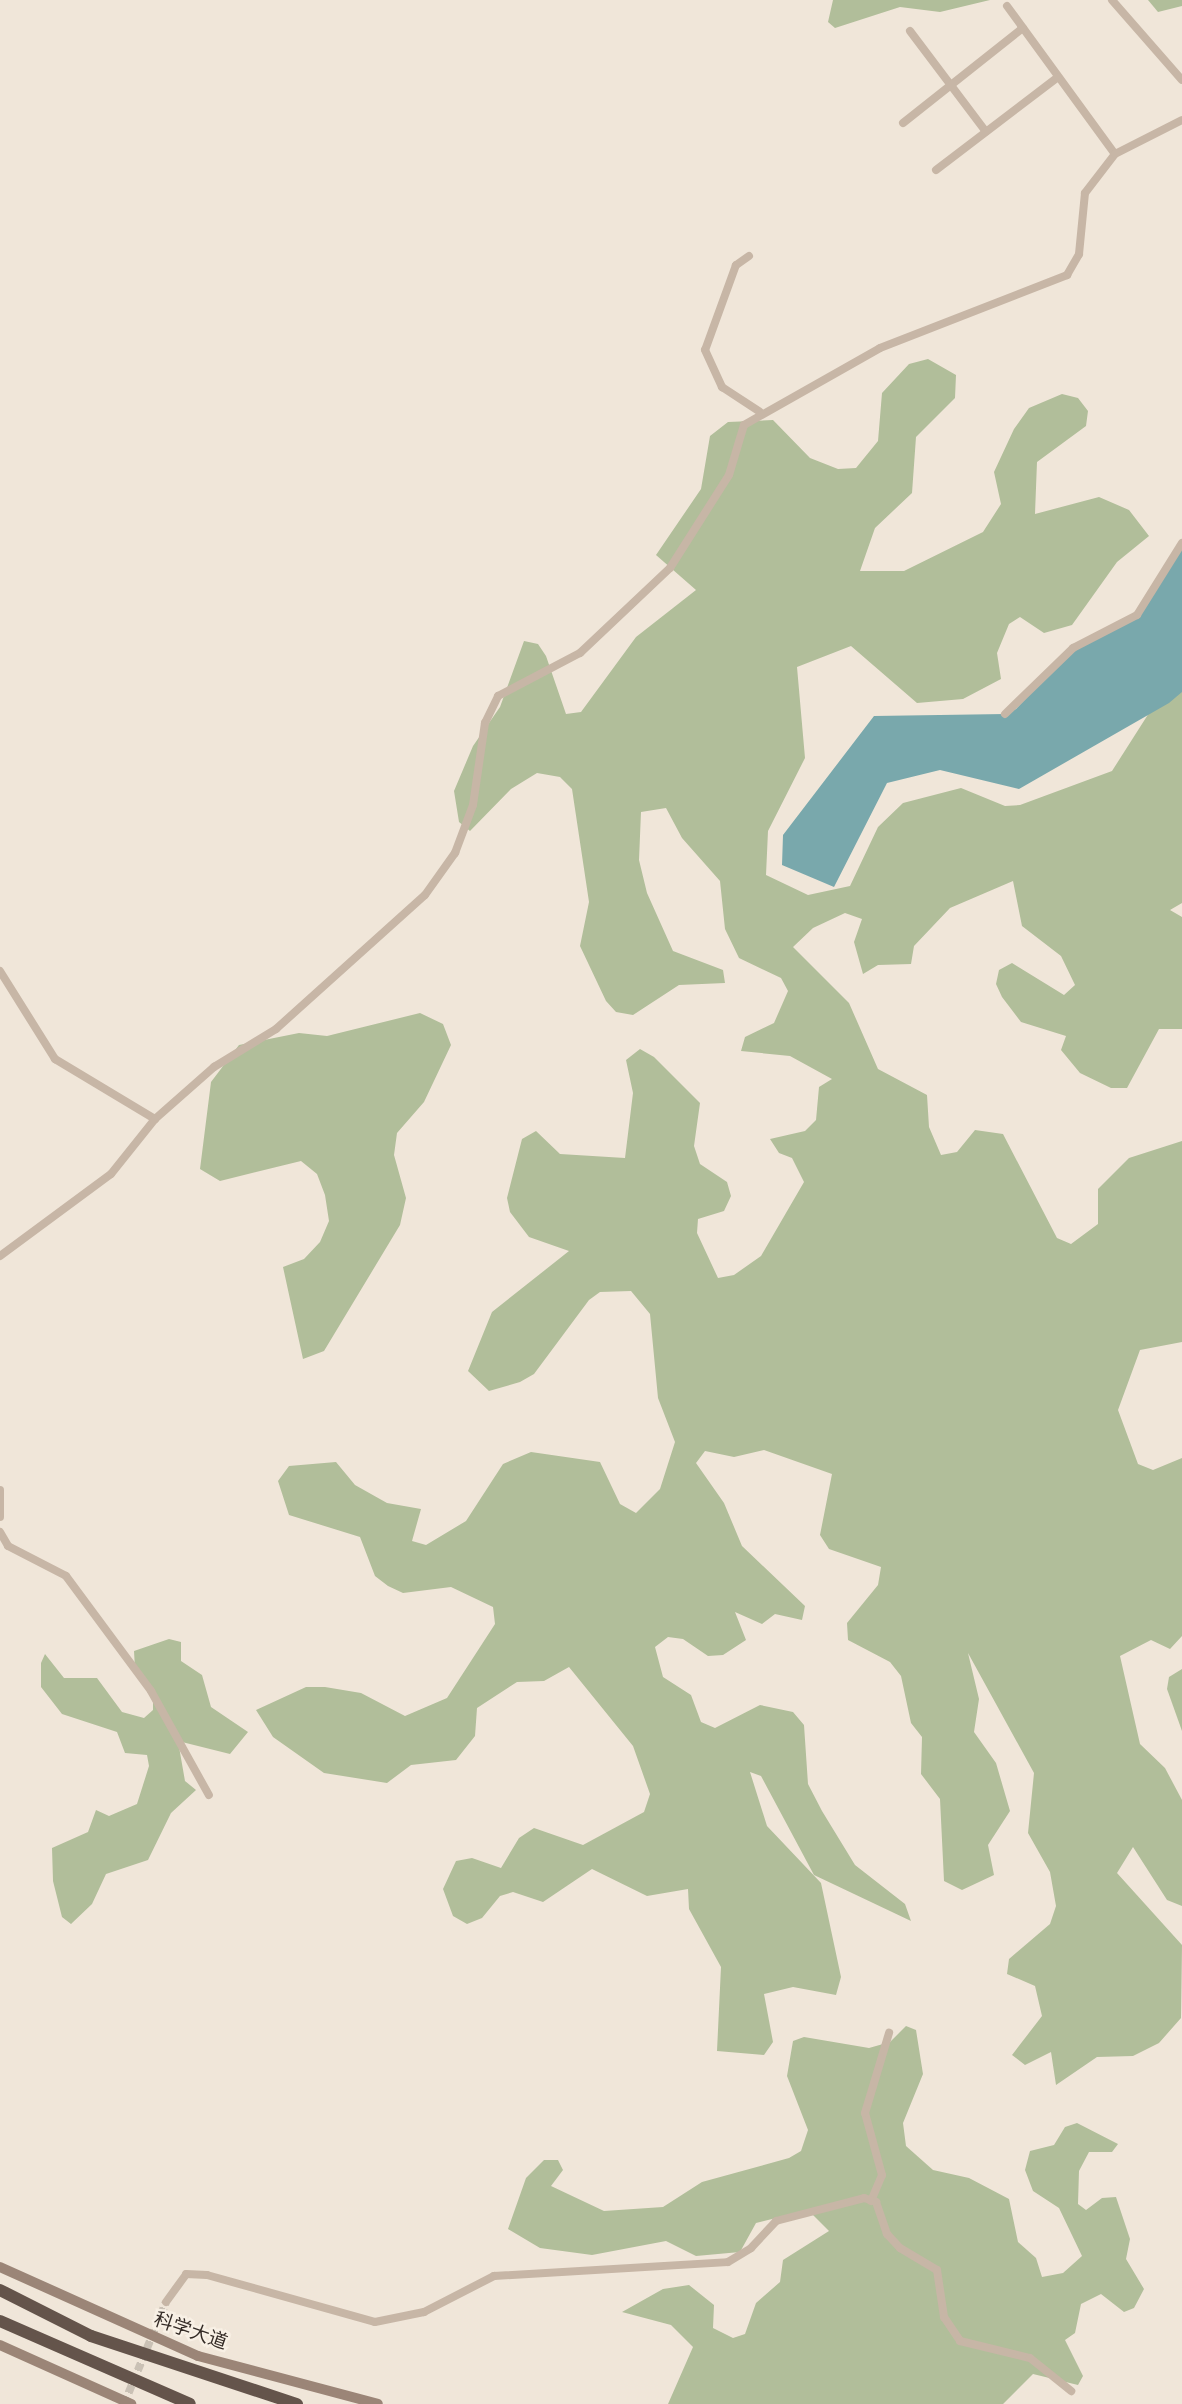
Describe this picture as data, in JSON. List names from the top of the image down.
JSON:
{
  "streets": {
    "highway": ["科学大道"]
  }
}
